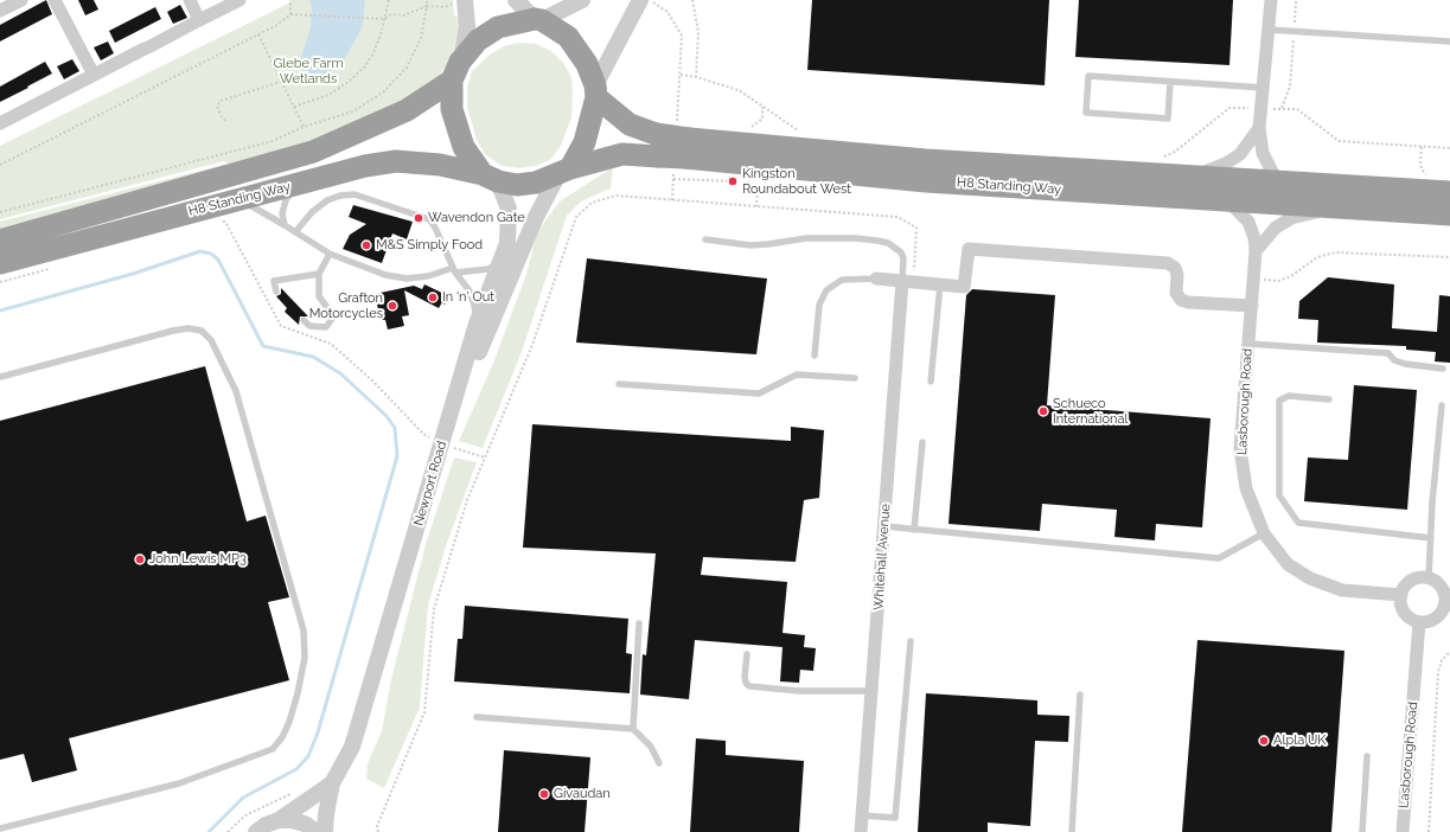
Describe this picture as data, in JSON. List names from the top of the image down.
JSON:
{
  "streets": {
    "highway": ["H8 Standing Way"],
    "street": ["Lasborough Road", "Newport Road", "Whitehall Avenue"]
  },
  "crossings": [
    ["H8 Standing Way", "Lasborough Road"],
    ["H8 Standing Way", "Newport Road"]
  ],
  "parks": ["Glebe Farm Wetlands"],
  "places": [
    "Kingston Roundabout West",
    "Wavendon Gate",
    "M&S Simply Food",
    "In 'n' Out",
    "Grafton Motorcycles",
    "Schueco International",
    "John Lewis MP3",
    "Alpla UK",
    "Givaudan"
  ]
}
